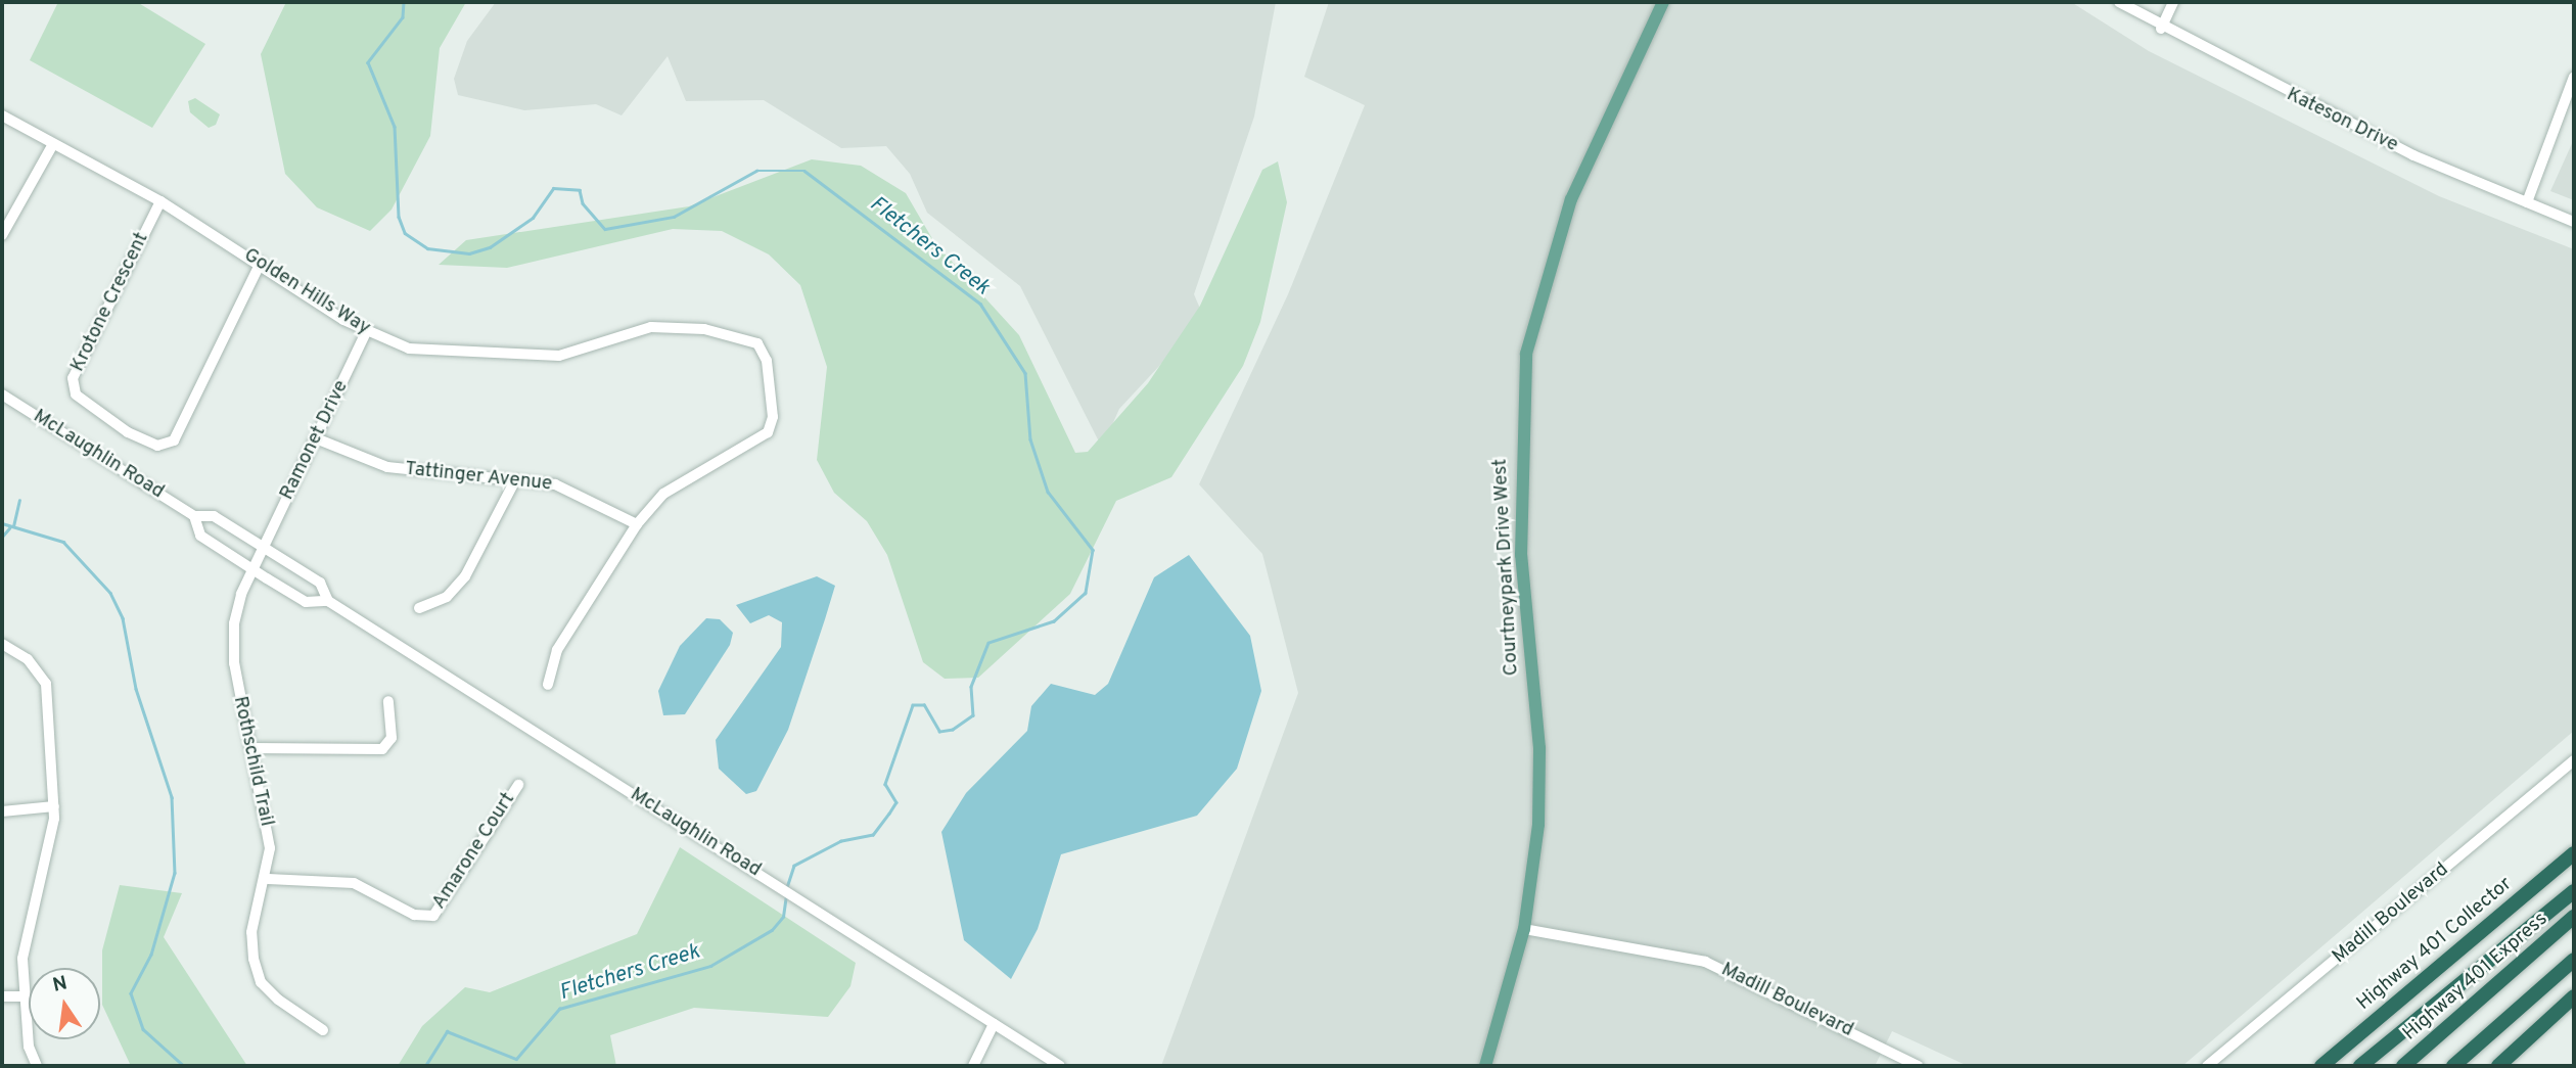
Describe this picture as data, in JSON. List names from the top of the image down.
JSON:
{
  "streets": {
    "highway": ["Highway 401 Collector", "Highway 401 Express"],
    "main road": ["Courtneypark Drive West"],
    "street": [
      "Kateson Drive",
      "Golden Hills Way",
      "Krotone Crescent",
      "Ramonet Drive",
      "McLaughlin Road",
      "Tattinger Avenue",
      "Rothschild Trail",
      "Amarone Court",
      "Madill Boulevard"
    ]
  },
  "crossings": [
    ["Golden Hills Way", "Krotone Crescent"],
    ["Golden Hills Way", "Ramonet Drive"],
    ["Golden Hills Way", "Tattinger Avenue"],
    ["Ramonet Drive", "McLaughlin Road"],
    ["Ramonet Drive", "Tattinger Avenue"],
    ["Ramonet Drive", "Rothschild Trail"],
    ["McLaughlin Road", "Rothschild Trail"],
    ["Courtneypark Drive West", "Madill Boulevard"],
    ["Rothschild Trail", "Amarone Court"]
  ],
  "water": ["Fletchers Creek"],
  "north": "top"
}
